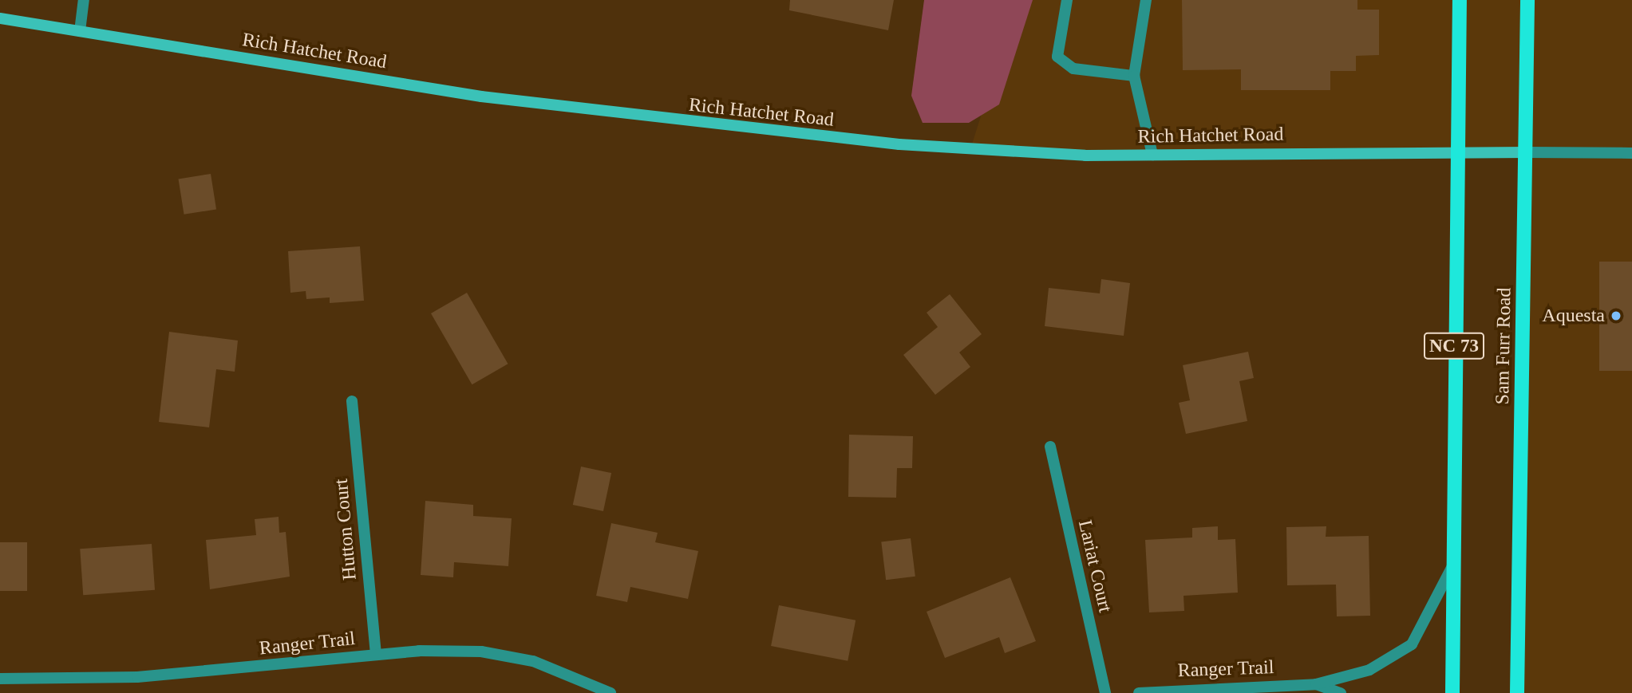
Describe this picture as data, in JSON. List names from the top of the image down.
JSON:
{
  "streets": {
    "main road": ["NC 73", "Sam Furr Road"],
    "street": [
      "Rich Hatchet Road",
      "Hutton Court",
      "Lariat Court",
      "Ranger Trail"
    ]
  },
  "crossings": [
    ["Rich Hatchet Road", "NC 73"],
    ["Rich Hatchet Road", "Sam Furr Road"],
    ["NC 73", "Ranger Trail"],
    ["Hutton Court", "Ranger Trail"]
  ],
  "places": ["Aquesta"]
}
